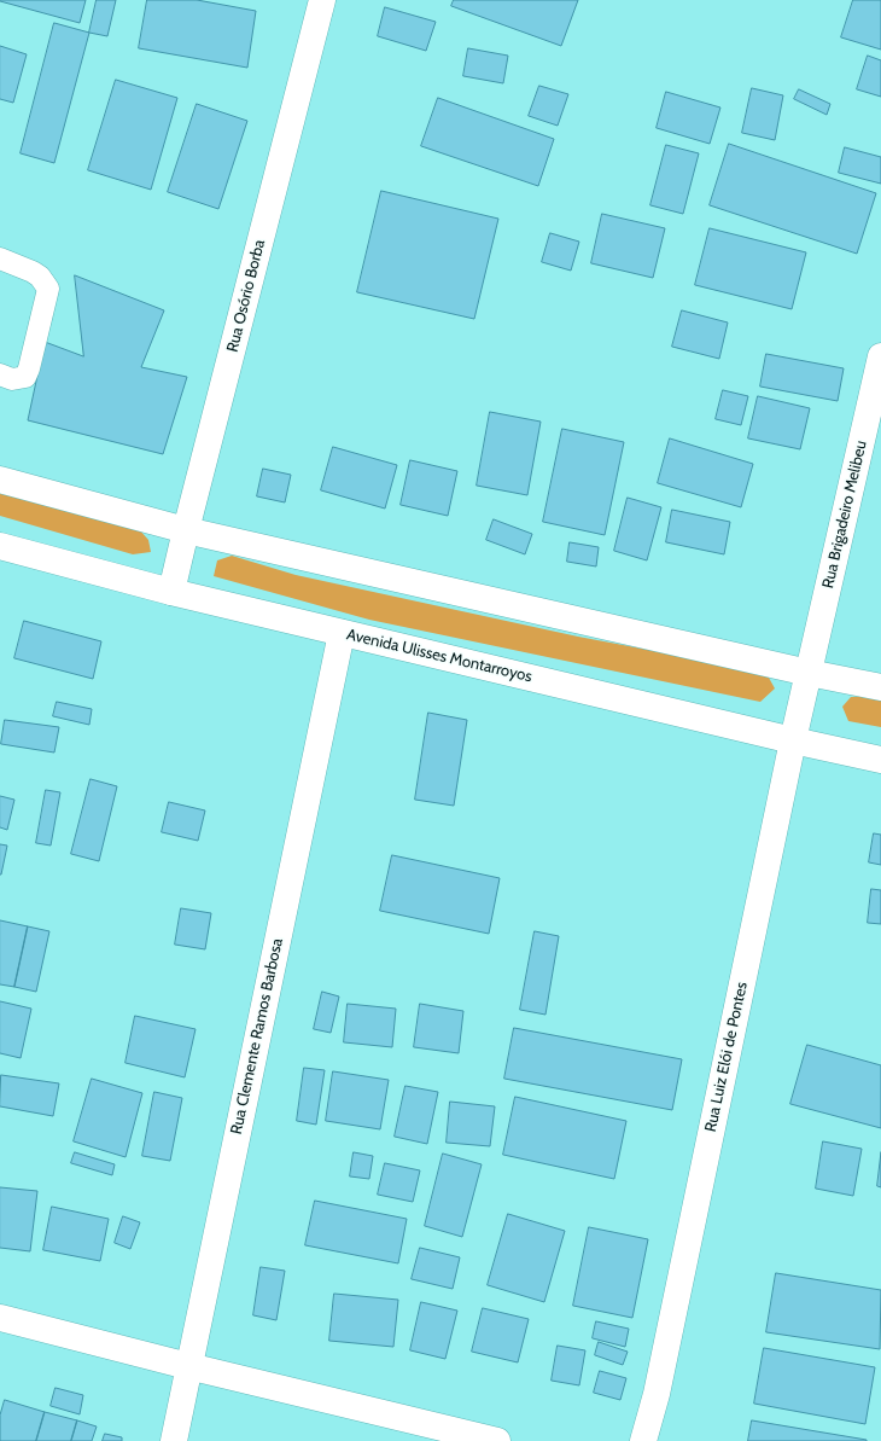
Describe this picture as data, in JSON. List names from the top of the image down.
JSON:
{
  "streets": {
    "street": [
      "Rua Osório Borba",
      "Rua Brigadeiro Melibeu",
      "Avenida Ulisses Montarroyos",
      "Rua Clemente Ramos Barbosa",
      "Rua Luiz Elói de Pontes"
    ]
  },
  "crossings": [
    ["Rua Osório Borba", "Avenida Ulisses Montarroyos"],
    ["Rua Brigadeiro Melibeu", "Rua Luiz Elói de Pontes"],
    ["Avenida Ulisses Montarroyos", "Rua Clemente Ramos Barbosa"],
    ["Avenida Ulisses Montarroyos", "Rua Luiz Elói de Pontes"]
  ]
}
